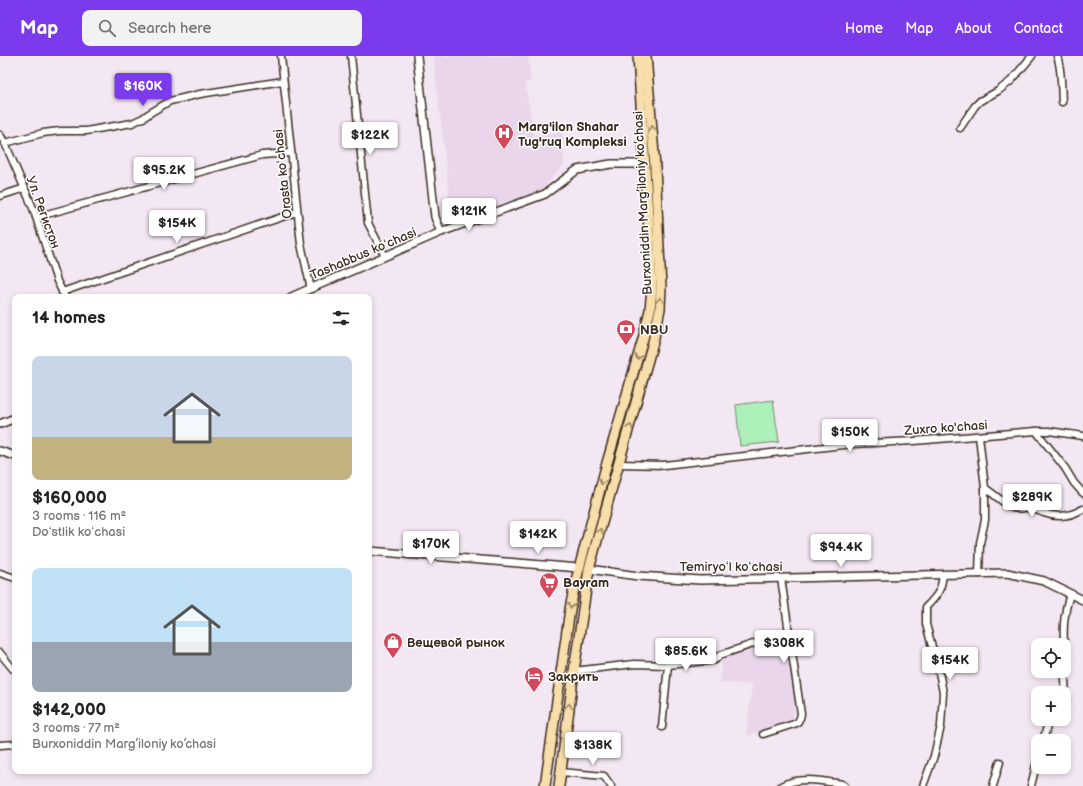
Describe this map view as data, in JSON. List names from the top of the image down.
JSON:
{
  "streets": {
    "main road": ["Burxoniddin Marg’iloniy ko’chasi"],
    "street": [
      "Orasta koʻchasi",
      "Ул. Регистон",
      "Tashabbus koʻchasi",
      "Zuxro ko'chasi",
      "Temiryoʻl koʻchasi"
    ]
  },
  "crossings": [
    ["Orasta koʻchasi", "Tashabbus koʻchasi"],
    ["Burxoniddin Marg’iloniy ko’chasi", "Tashabbus koʻchasi"],
    ["Burxoniddin Marg’iloniy ko’chasi", "Zuxro ko'chasi"],
    ["Burxoniddin Marg’iloniy ko’chasi", "Temiryoʻl koʻchasi"]
  ],
  "places": {
    "hospital": ["Marg'ilon Shahar Tug'ruq Kompleksi"],
    "bank": ["NBU"],
    "supermarket": ["Bayram"],
    "shop": ["Вещевой рынок"],
    "hotel": ["Закрить"]
  },
  "page": {
    "header": "Map",
    "search": "Search here",
    "nav": [
      "Home",
      "Map",
      "About",
      "Contact"
    ],
    "price": [
      "$160K",
      "$122K",
      "$95.2K",
      "$121K",
      "$154K",
      "$150K",
      "$289K",
      "$142K",
      "$170K",
      "$94.4K",
      "$308K",
      "$85.6K",
      "$154K",
      "$138K"
    ],
    "heading": "14 homes",
    "list": [
      {
        "name": "$160,000",
        "note": "3 rooms · 116 m² · Doʻstlik koʻchasi"
      },
      {
        "name": "$142,000",
        "note": "3 rooms · 77 m² · Burxoniddin Marg’iloniy ko’chasi"
      }
    ],
    "map_buttons": ["+", "−"]
  }
}
